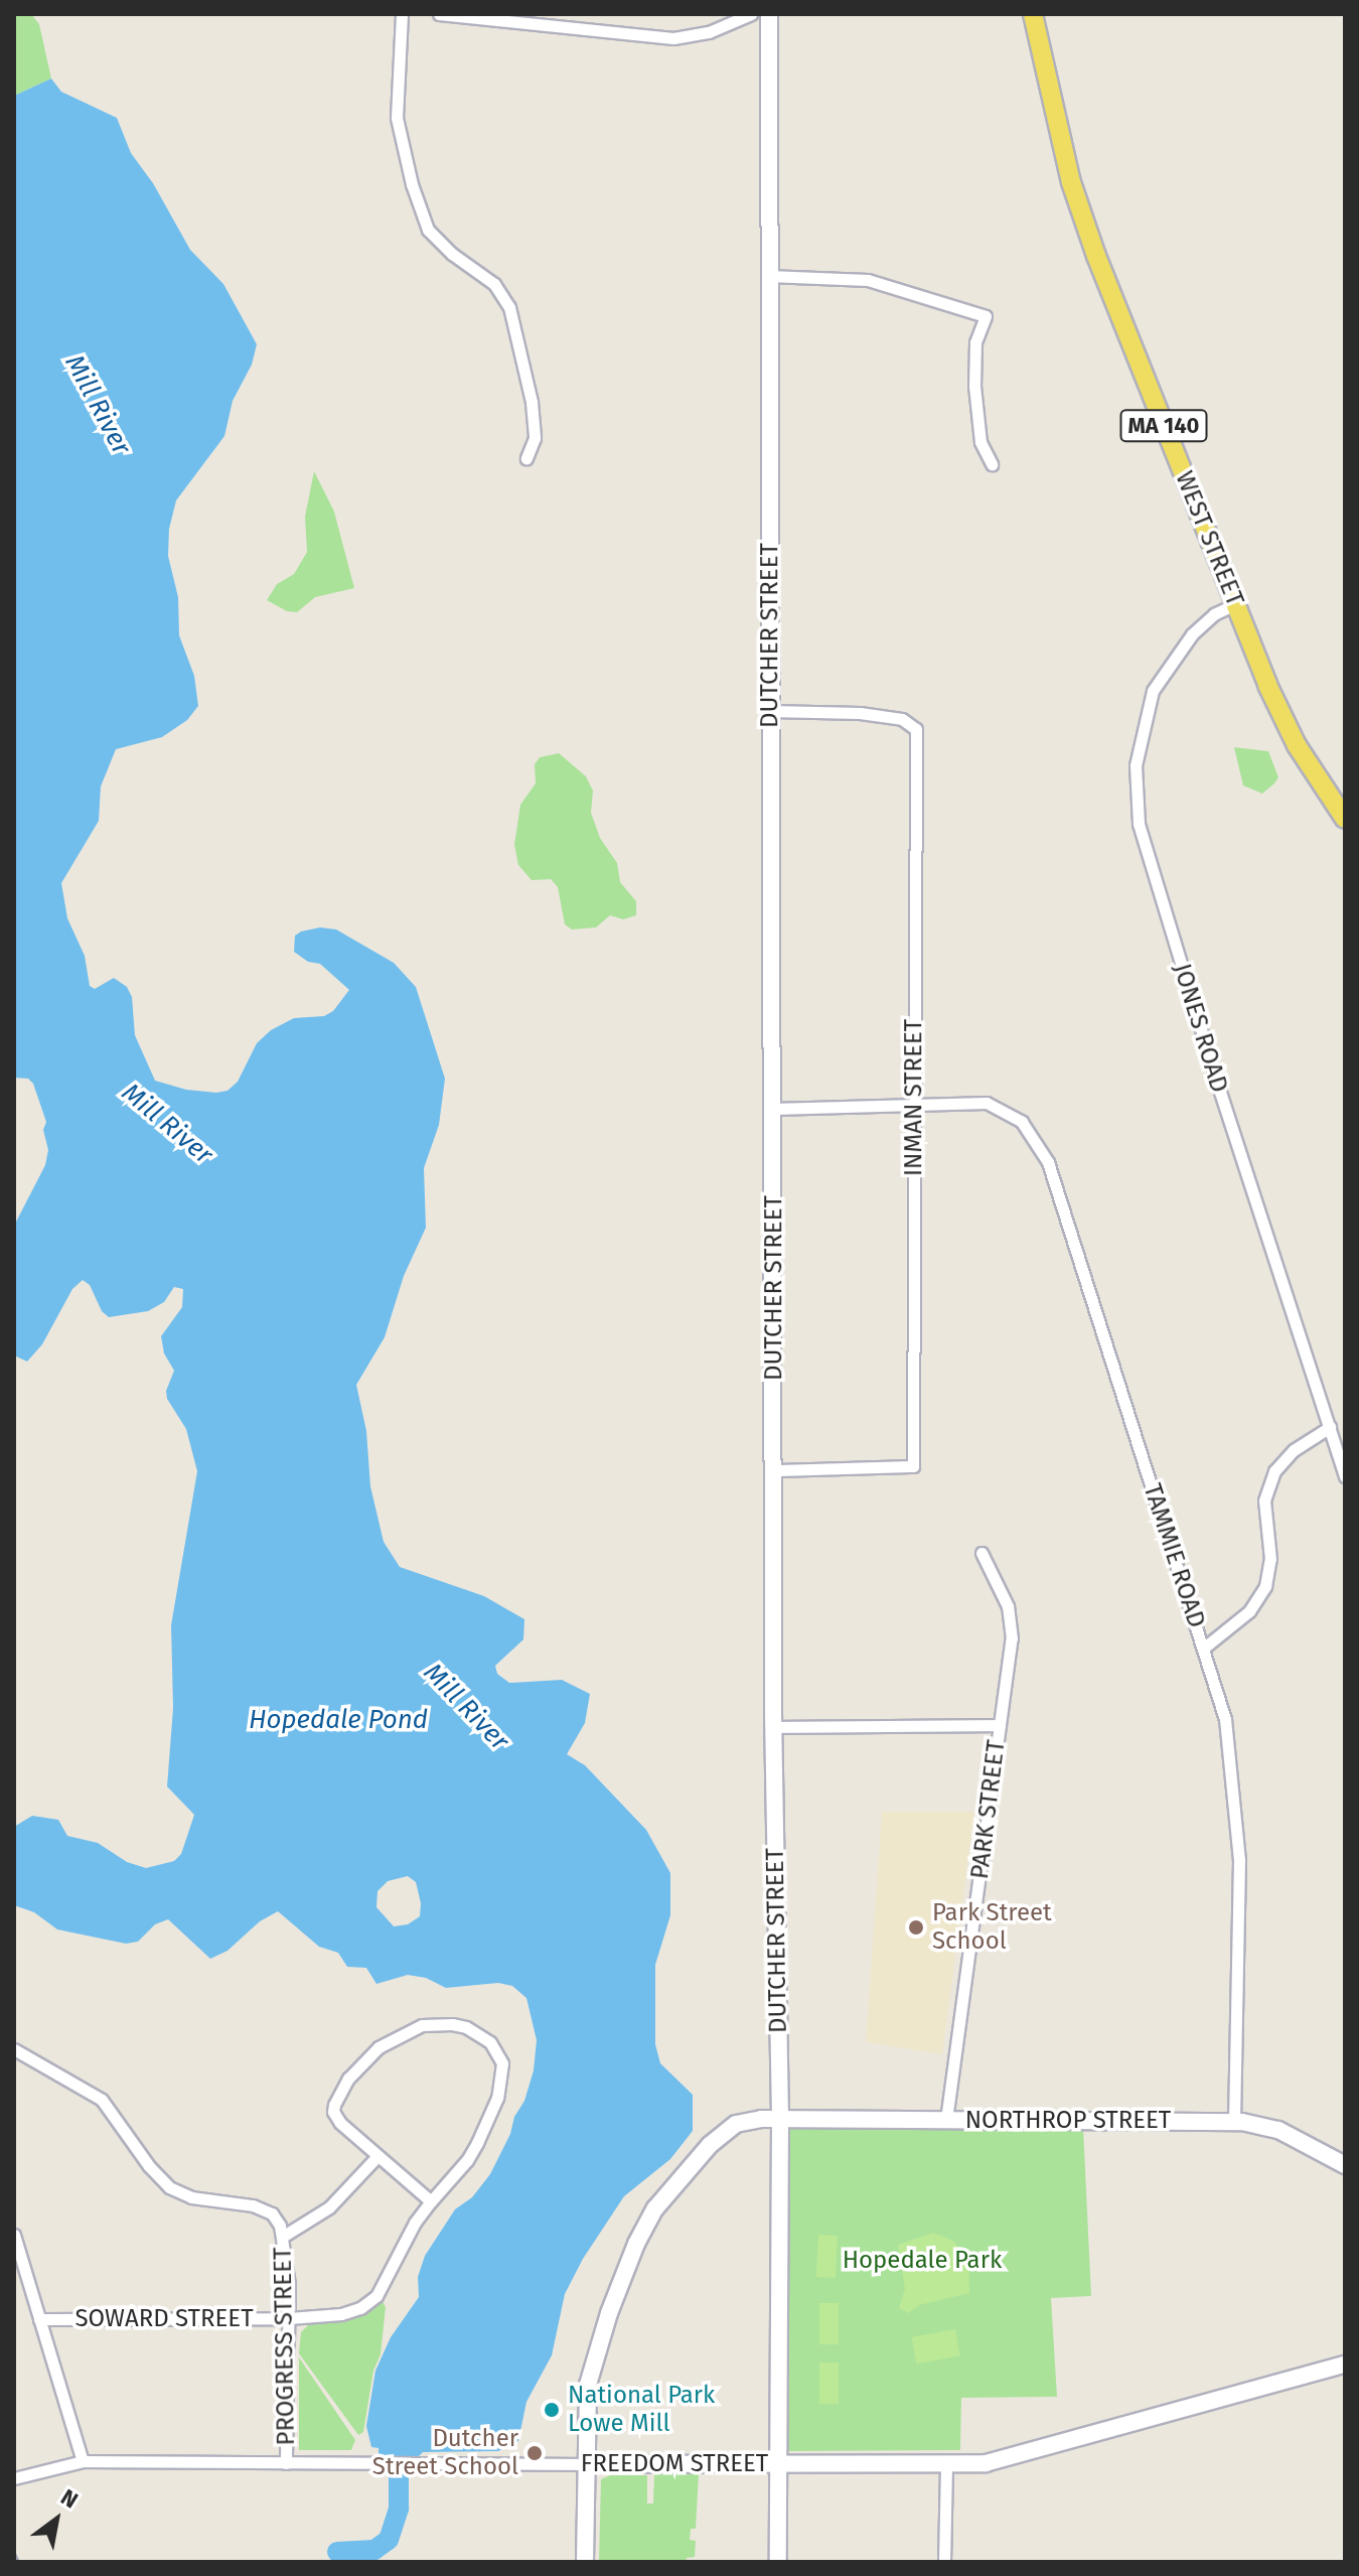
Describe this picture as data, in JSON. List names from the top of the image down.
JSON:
{
  "streets": {
    "main road": ["MA 140", "WEST STREET"],
    "street": [
      "DUTCHER STREET",
      "JONES ROAD",
      "INMAN STREET",
      "TAMMIE ROAD",
      "PARK STREET",
      "NORTHROP STREET",
      "SOWARD STREET",
      "PROGRESS STREET",
      "FREEDOM STREET"
    ]
  },
  "crossings": [
    ["WEST STREET", "JONES ROAD"],
    ["DUTCHER STREET", "INMAN STREET"],
    ["DUTCHER STREET", "TAMMIE ROAD"],
    ["DUTCHER STREET", "NORTHROP STREET"],
    ["DUTCHER STREET", "FREEDOM STREET"],
    ["INMAN STREET", "TAMMIE ROAD"],
    ["TAMMIE ROAD", "NORTHROP STREET"],
    ["PARK STREET", "NORTHROP STREET"],
    ["NORTHROP STREET", "FREEDOM STREET"],
    ["SOWARD STREET", "PROGRESS STREET"],
    ["PROGRESS STREET", "FREEDOM STREET"]
  ],
  "water": ["Mill River", "Hopedale Pond"],
  "parks": ["Hopedale Park"],
  "places": ["Park Street School", "National Park Lowe Mill", "Dutcher Street School"],
  "north": "top right"
}
